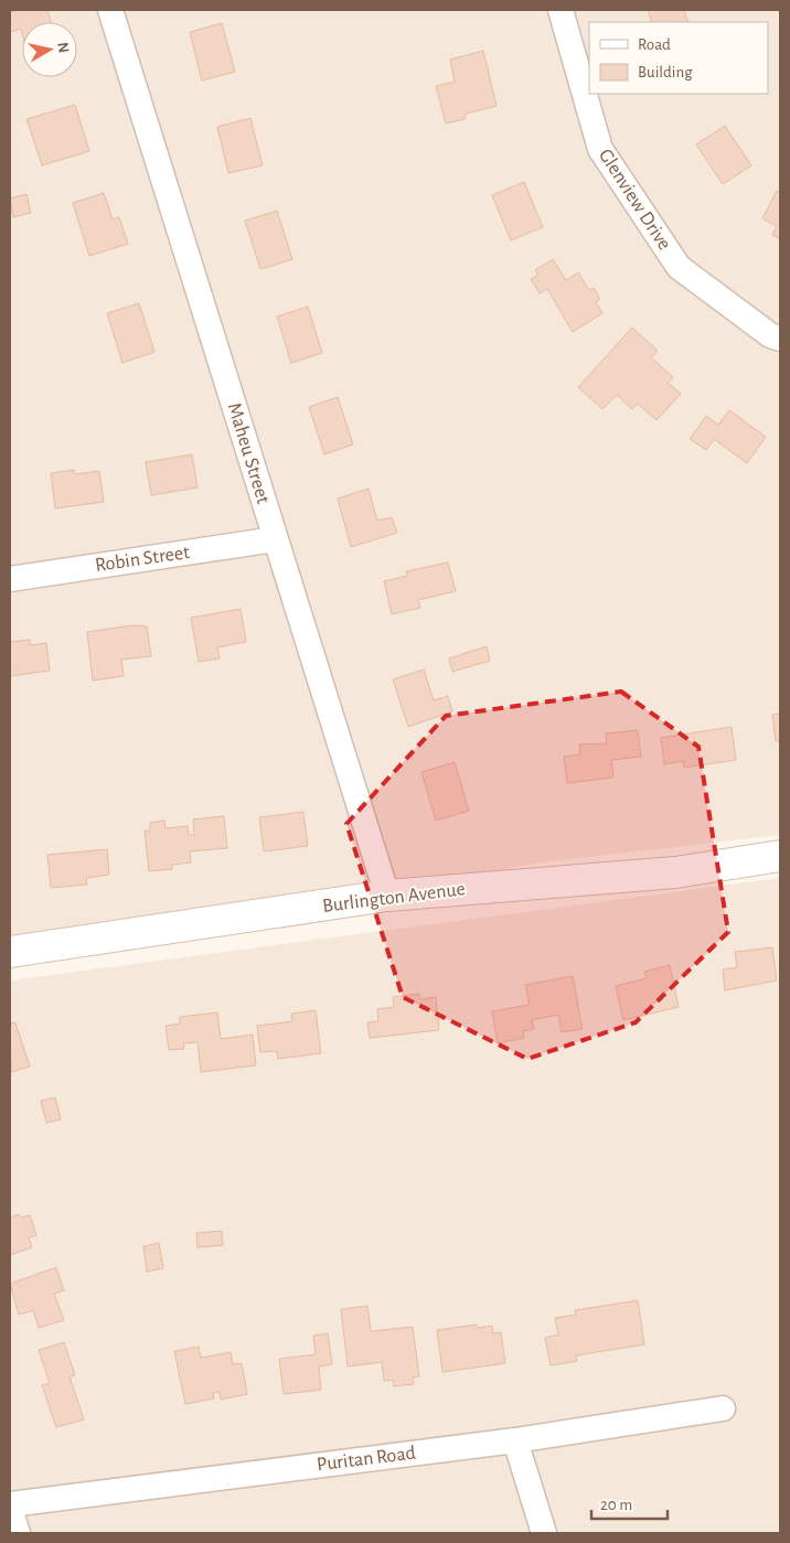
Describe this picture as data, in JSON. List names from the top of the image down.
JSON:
{
  "streets": {
    "main road": ["Burlington Avenue"],
    "street": [
      "Glenview Drive",
      "Maheu Street",
      "Robin Street",
      "Puritan Road"
    ]
  },
  "crossings": [
    ["Maheu Street", "Robin Street"],
    ["Maheu Street", "Burlington Avenue"]
  ],
  "legend": ["Road", "Building"],
  "scale_bar": "20 m",
  "north": "right"
}
